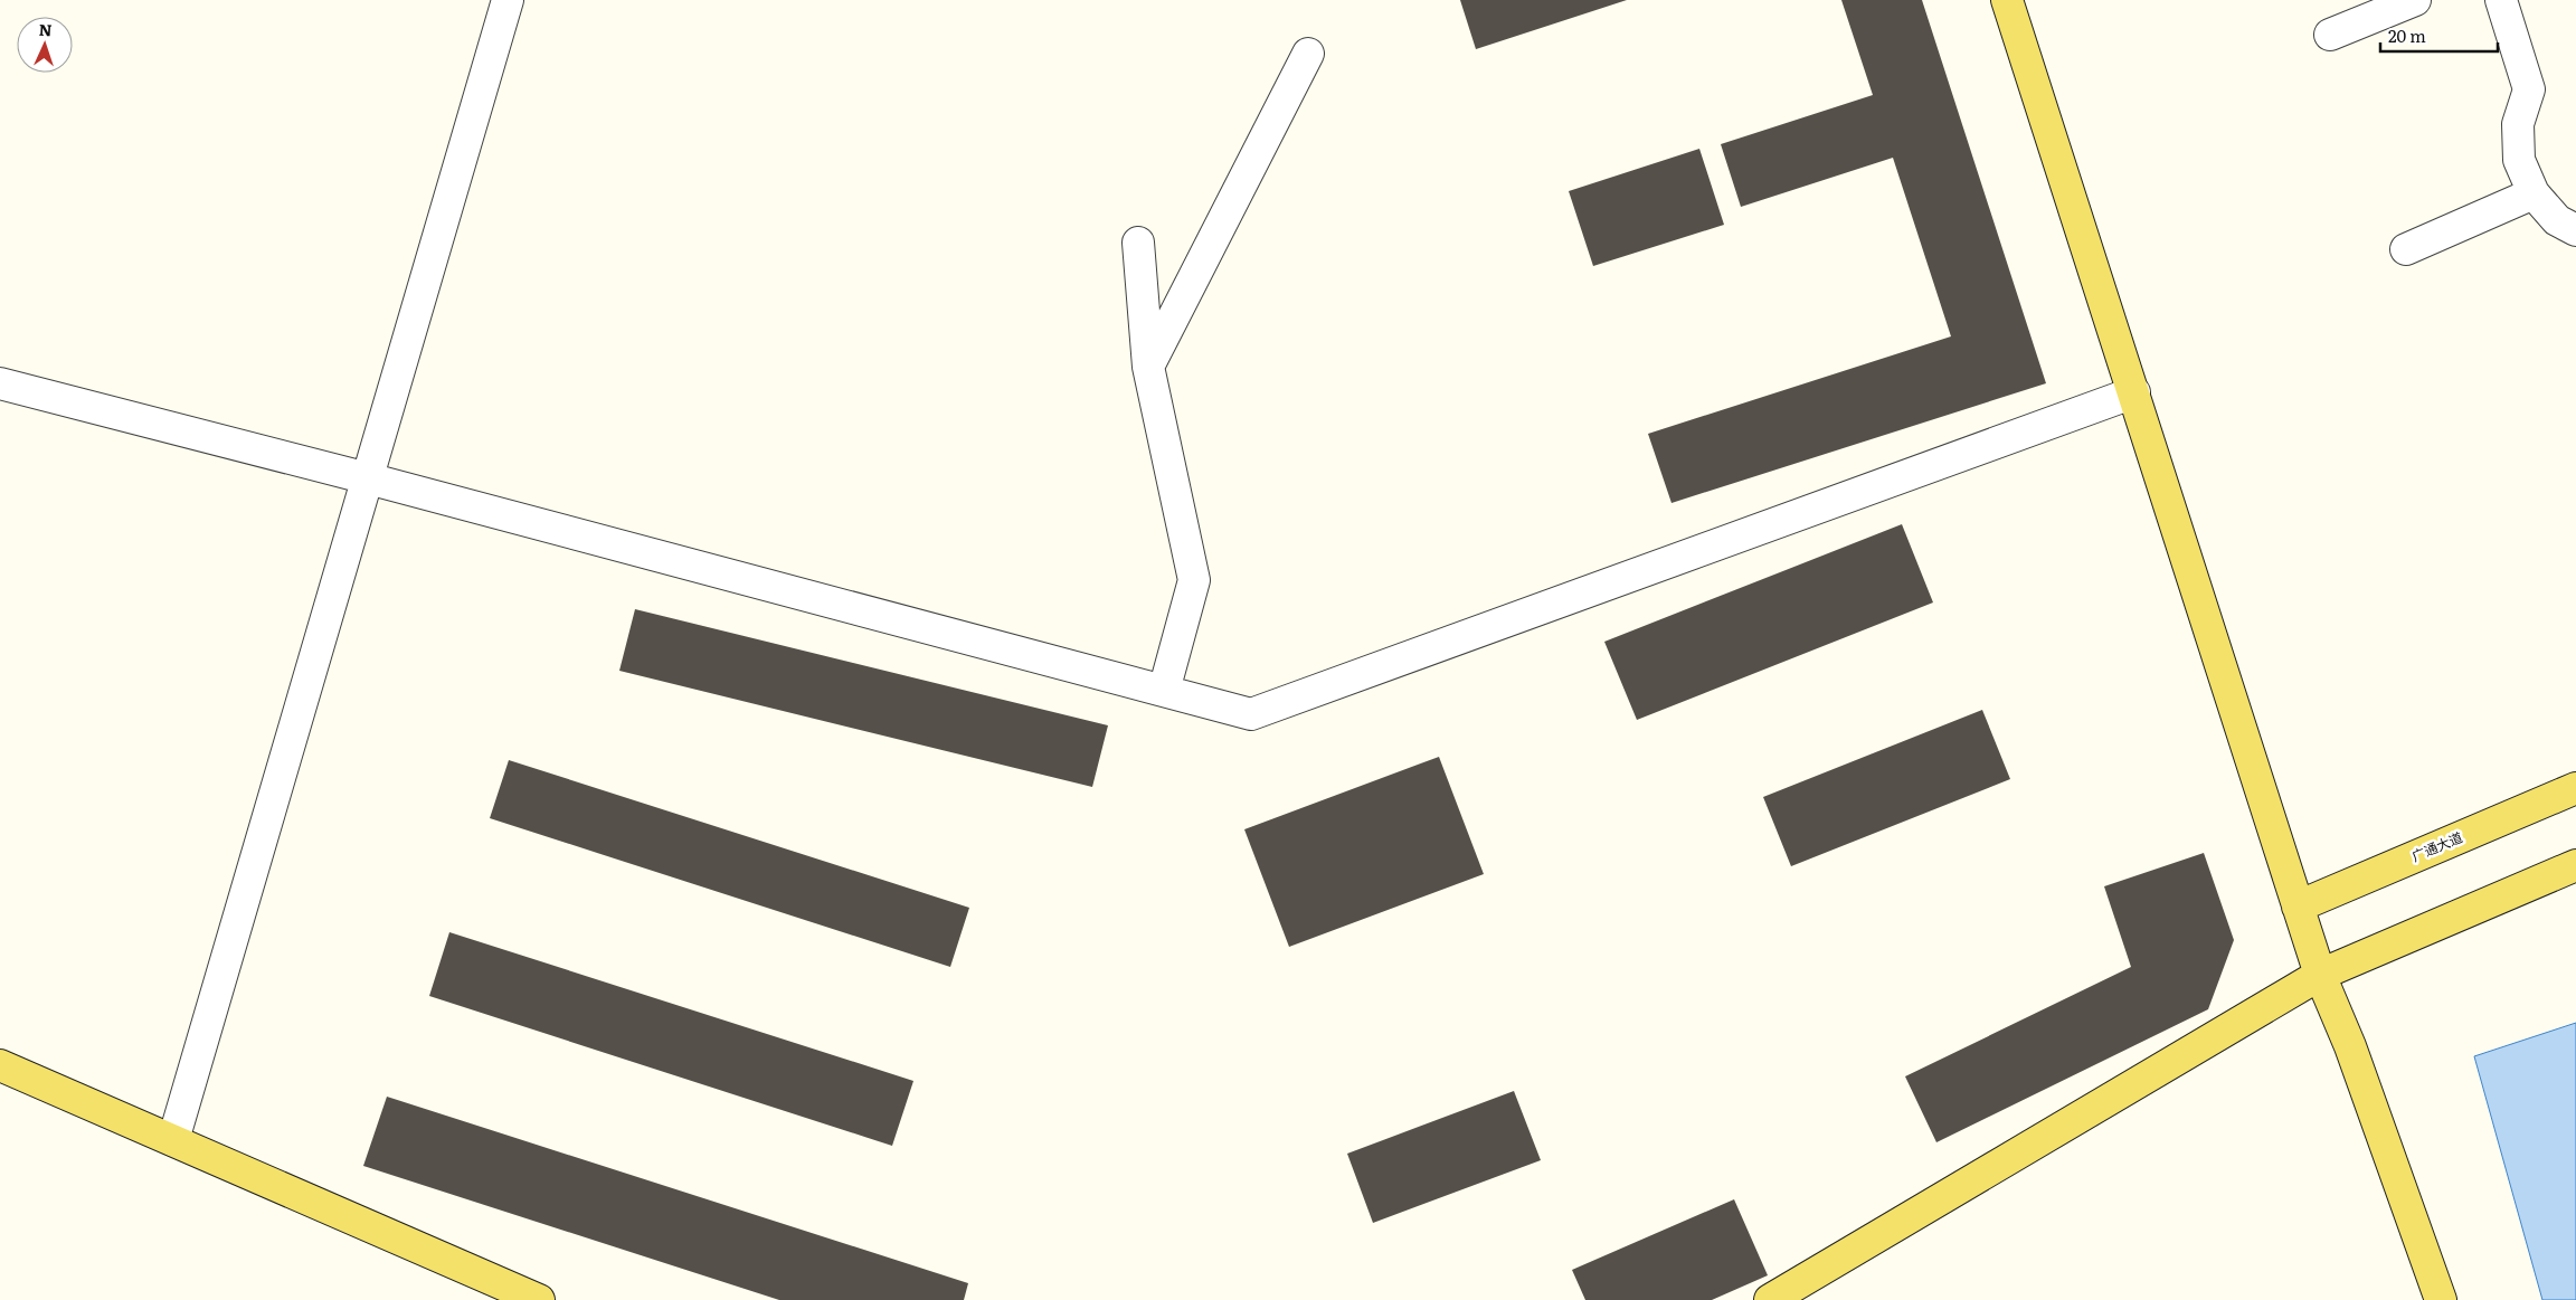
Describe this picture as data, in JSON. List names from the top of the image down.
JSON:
{
  "streets": {
    "main road": ["广通大道"]
  },
  "scale_bar": "20 m",
  "north": "top"
}
